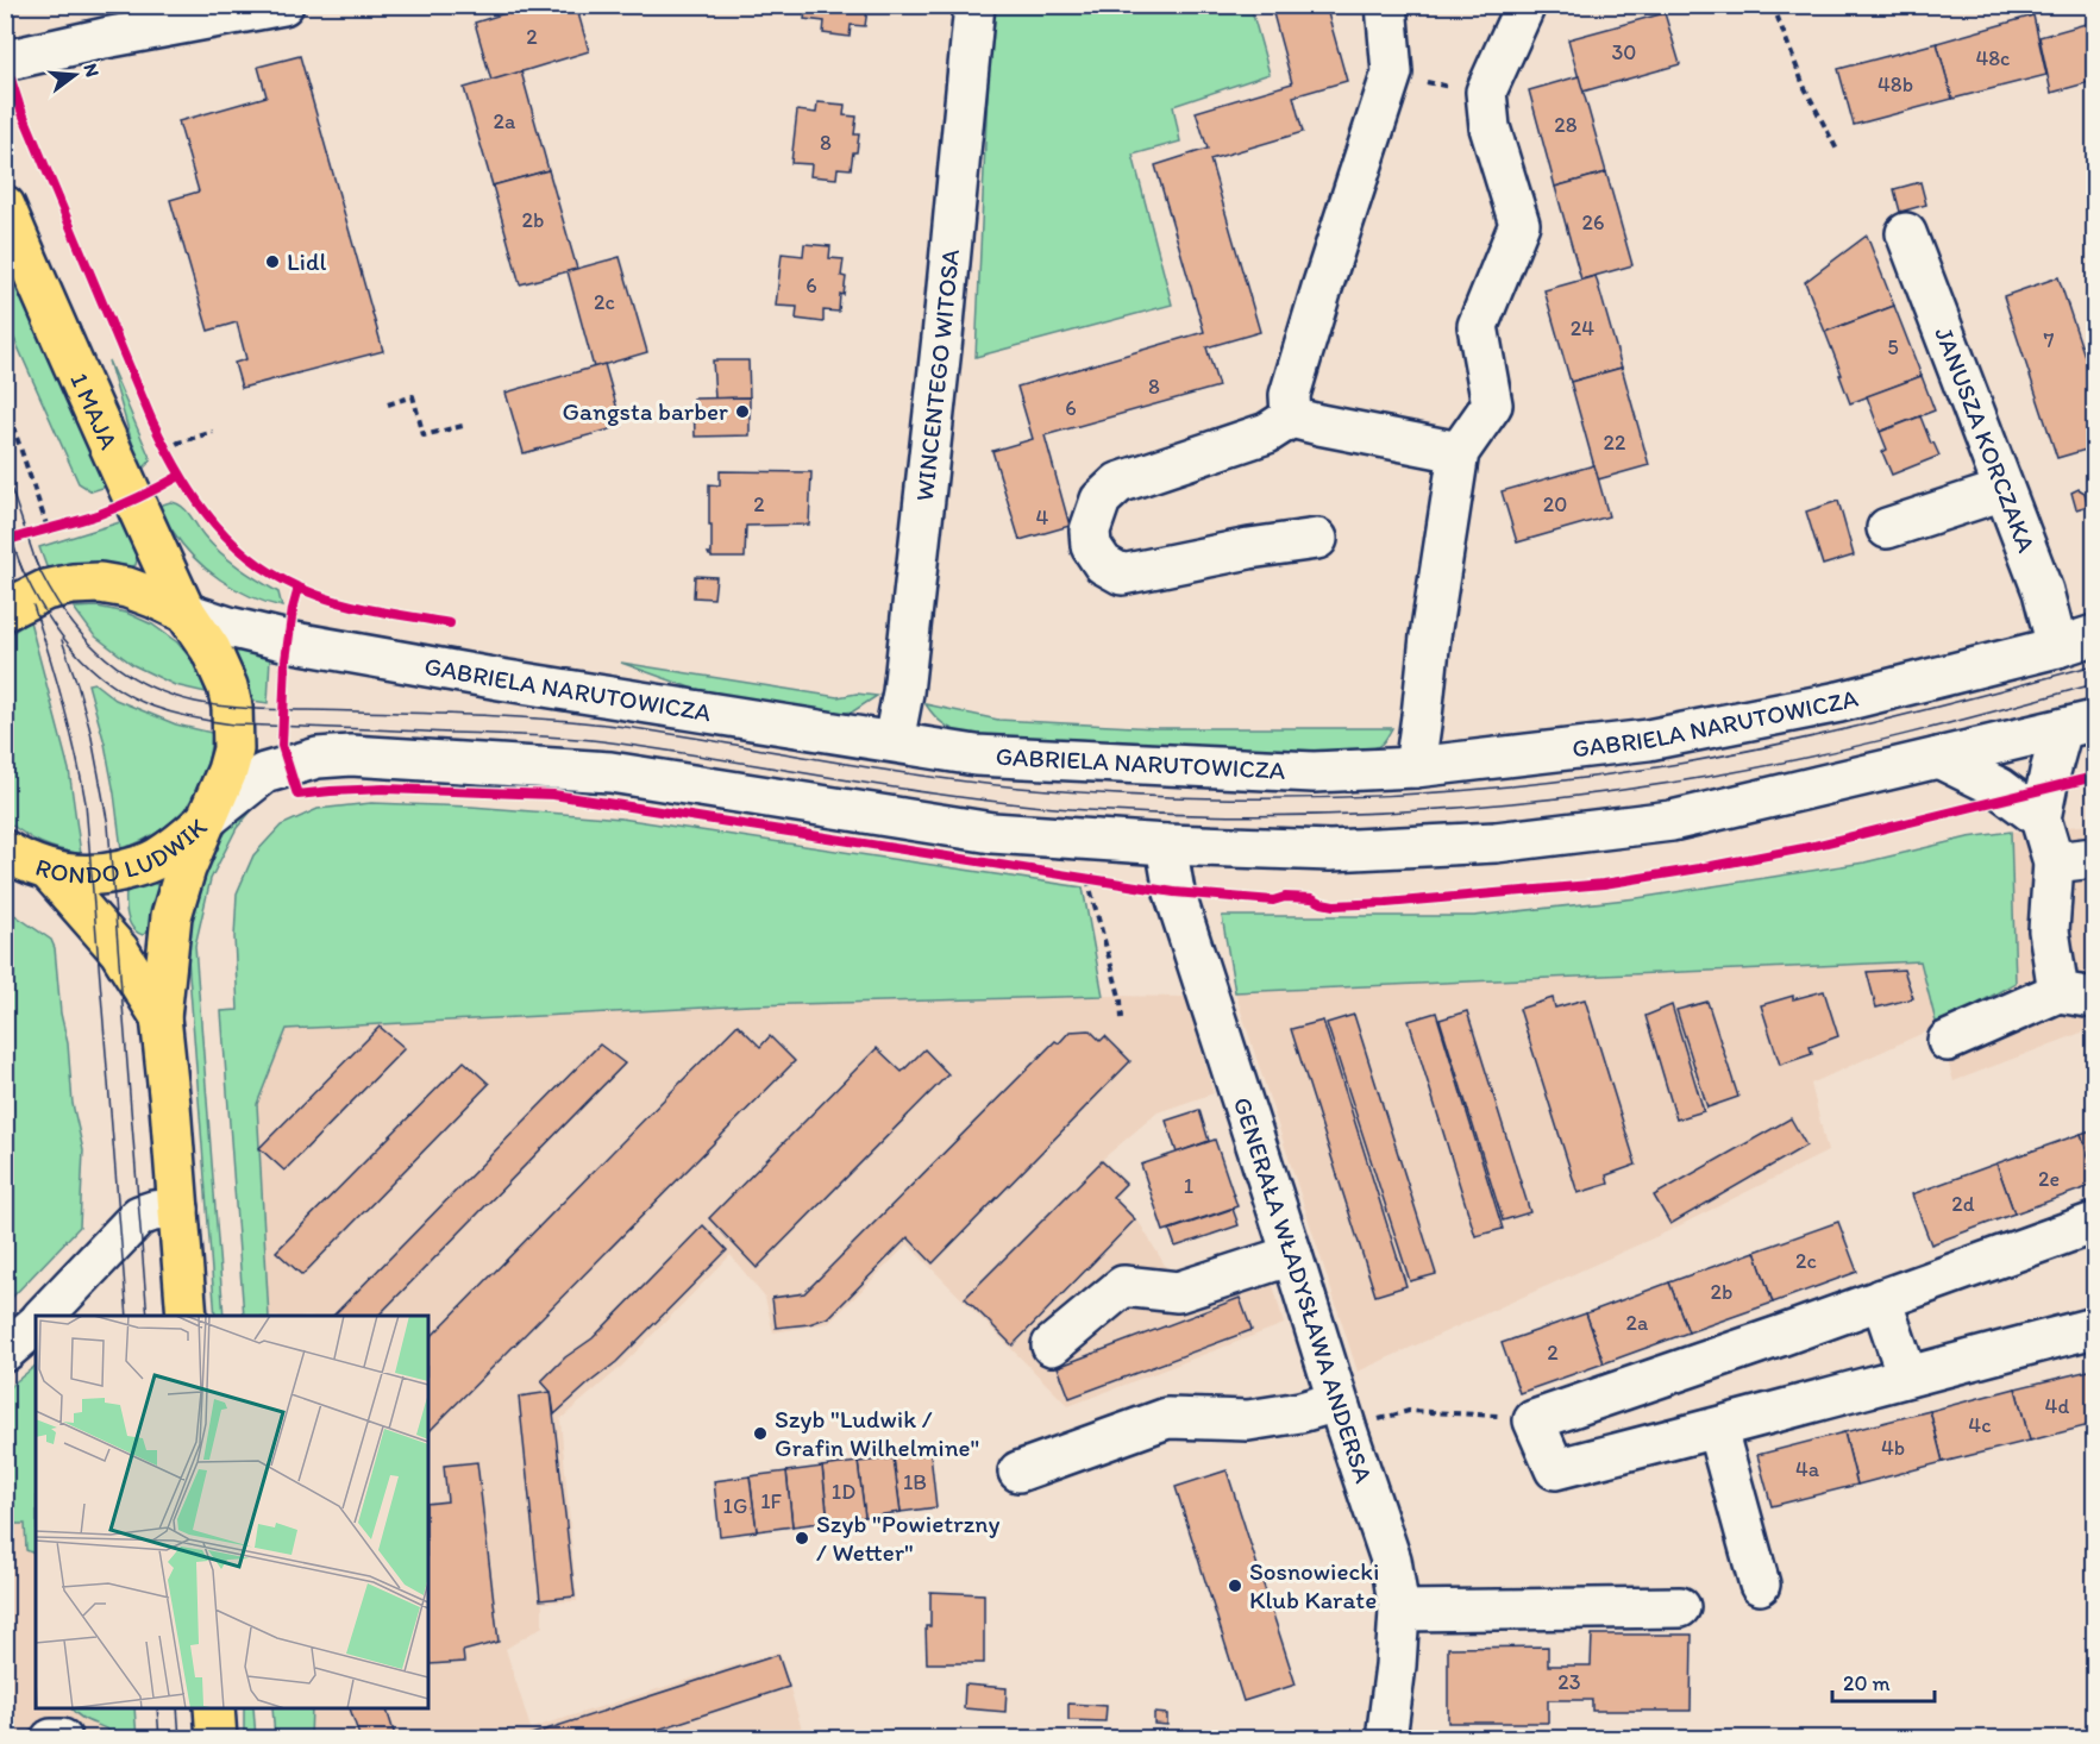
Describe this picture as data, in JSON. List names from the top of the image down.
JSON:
{
  "streets": {
    "main road": ["1 MAJA", "RONDO LUDWIK"],
    "street": [
      "WINCENTEGO WITOSA",
      "JANUSZA KORCZAKA",
      "GABRIELA NARUTOWICZA",
      "GENERAŁA WŁADYSŁAWA ANDERSA"
    ]
  },
  "crossings": [
    ["WINCENTEGO WITOSA", "GABRIELA NARUTOWICZA"],
    ["1 MAJA", "GABRIELA NARUTOWICZA"],
    ["1 MAJA", "RONDO LUDWIK"],
    ["JANUSZA KORCZAKA", "GABRIELA NARUTOWICZA"],
    ["GABRIELA NARUTOWICZA", "RONDO LUDWIK"]
  ],
  "places": [
    "Lidl",
    "Gangsta barber",
    "Szyb \"Ludwik / Grafin Wilhelmine\"",
    "Szyb \"Powietrzny / Wetter\"",
    "Sosnowiecki Klub Karate"
  ],
  "house_numbers": [
    "2",
    "30",
    "48c",
    "48b",
    "2a",
    "28",
    "8",
    "2b",
    "26",
    "6",
    "2c",
    "24",
    "7",
    "5",
    "8",
    "6",
    "22",
    "2",
    "20",
    "4",
    "2e",
    "1",
    "2d",
    "2c",
    "2b",
    "2a",
    "2",
    "4d",
    "4c",
    "4b",
    "4a",
    "1B",
    "1D",
    "1F",
    "1G",
    "23"
  ],
  "scale_bar": "20 m",
  "north": "right"
}
